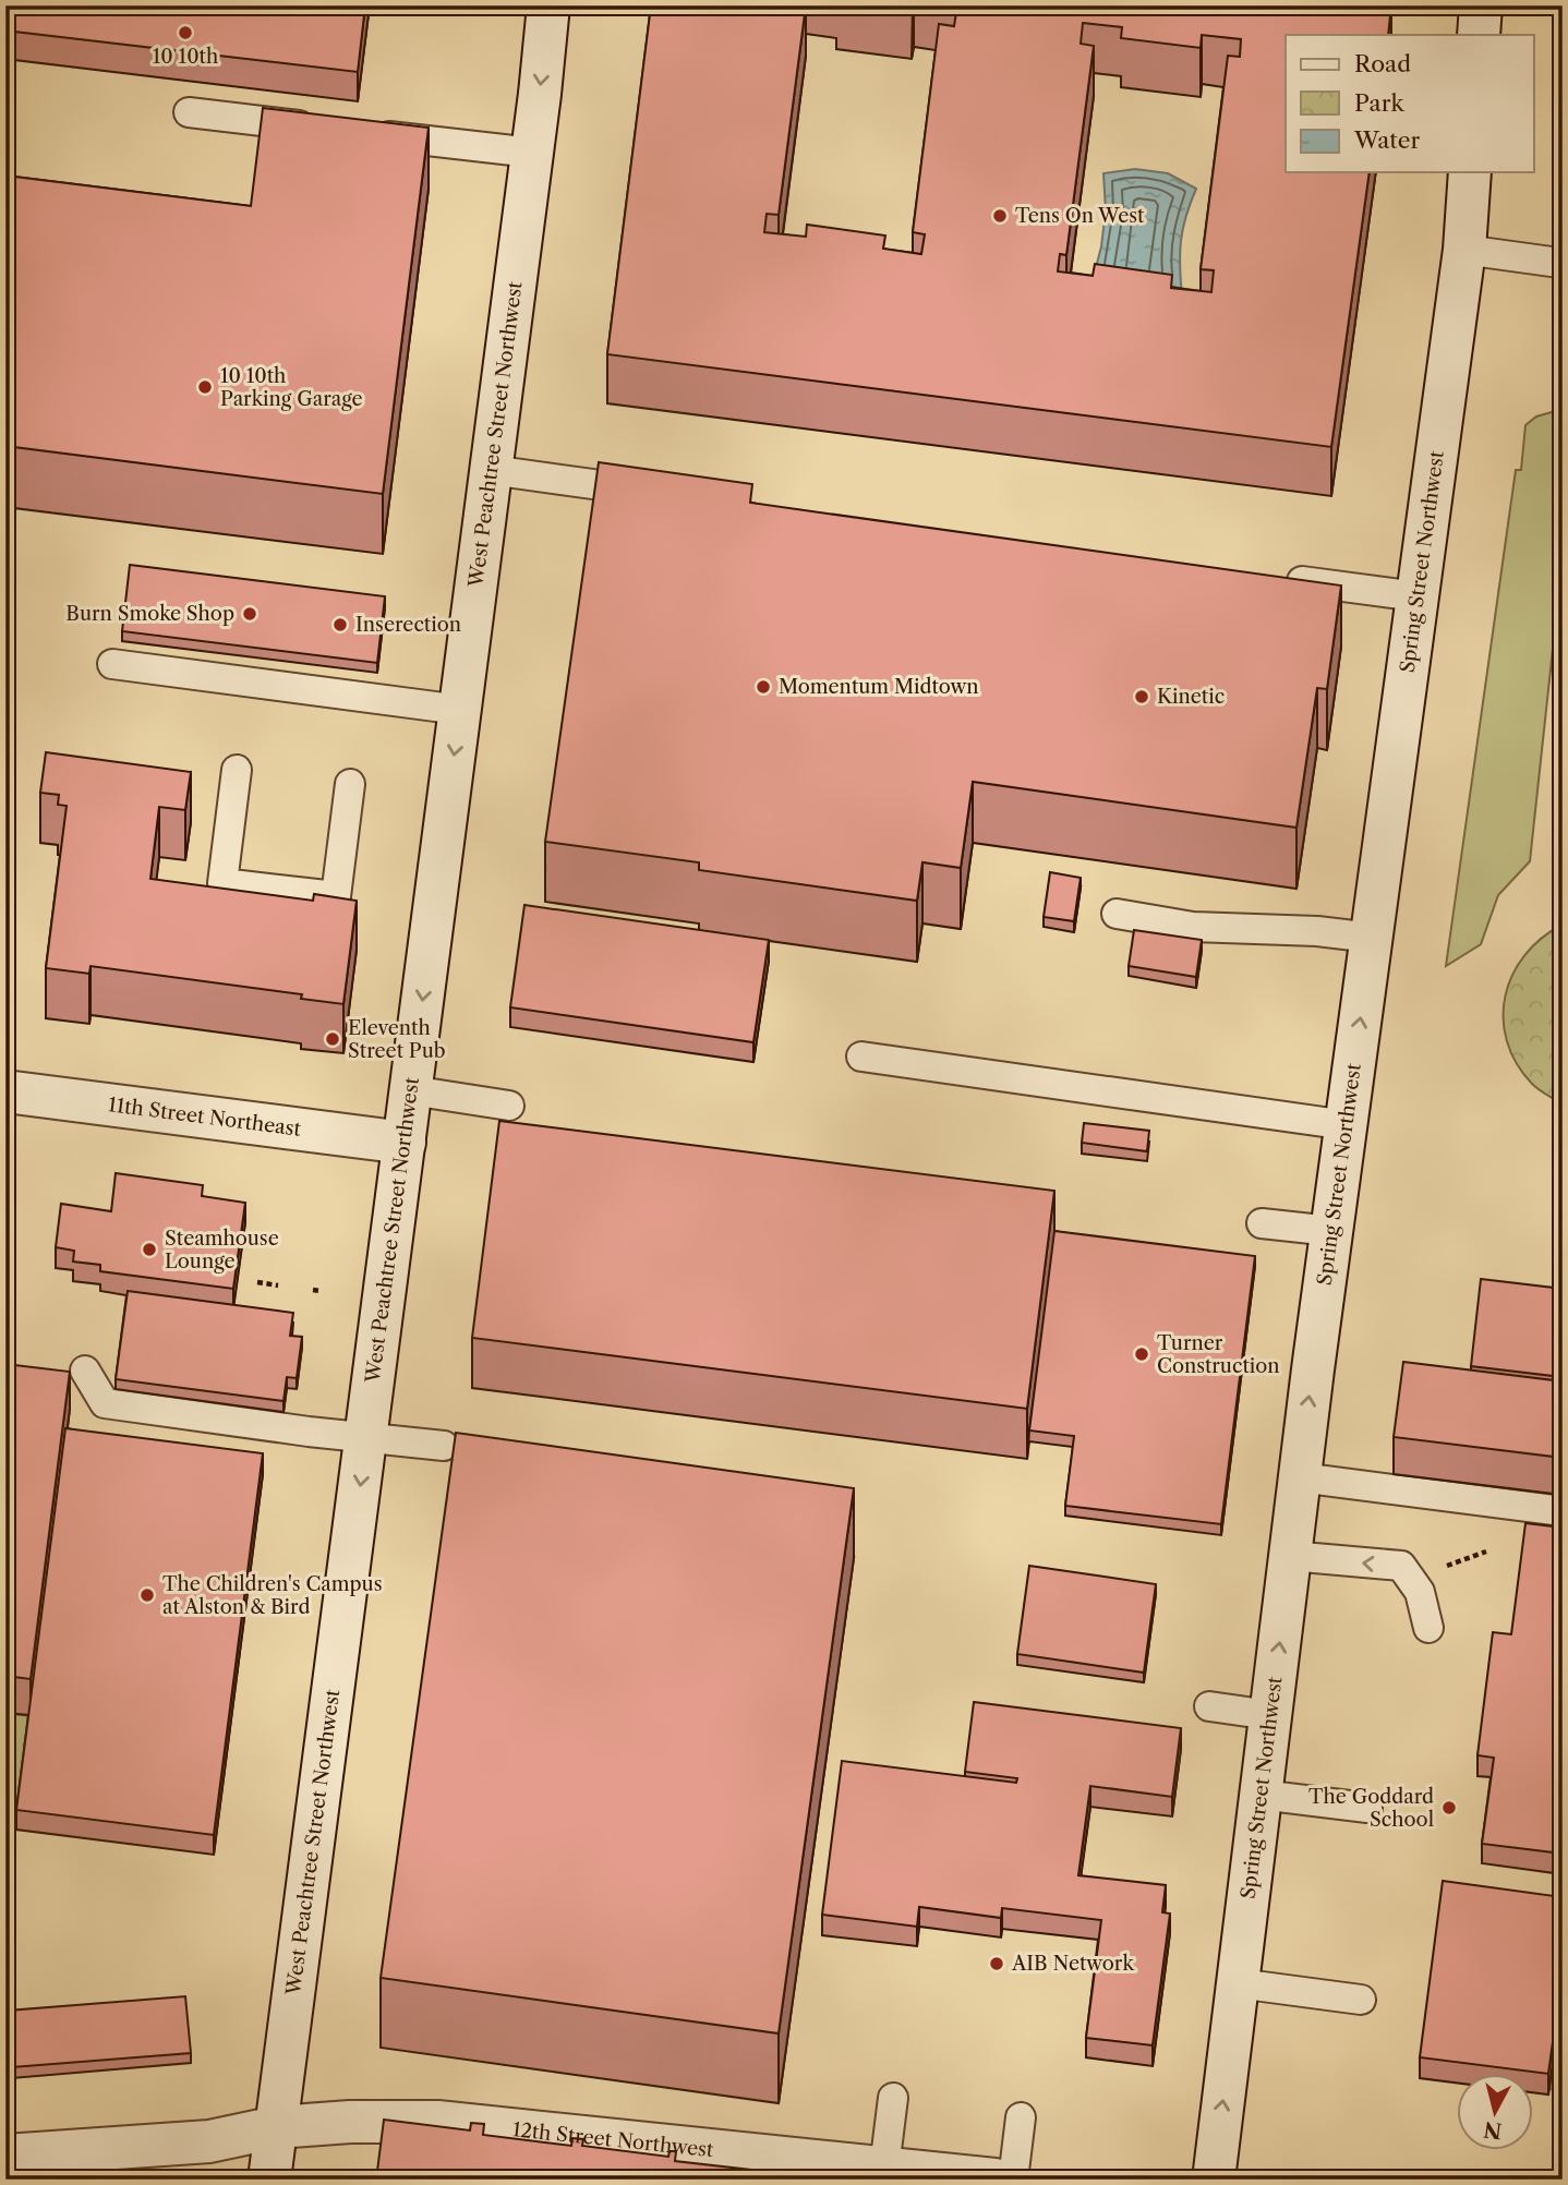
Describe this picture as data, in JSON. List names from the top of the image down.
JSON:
{
  "streets": {
    "main road": [
      "West Peachtree Street Northwest",
      "Spring Street Northwest",
      "11th Street Northeast",
      "12th Street Northwest"
    ]
  },
  "crossings": [
    ["West Peachtree Street Northwest", "11th Street Northeast"],
    ["West Peachtree Street Northwest", "12th Street Northwest"]
  ],
  "one_way": ["West Peachtree Street Northwest", "Spring Street Northwest"],
  "places": [
    "10 10th",
    "Tens On West",
    "10 10th Parking Garage",
    "Burn Smoke Shop",
    "Inserection",
    "Momentum Midtown",
    "Kinetic",
    "Eleventh Street Pub",
    "Steamhouse Lounge",
    "Turner Construction",
    "The Children's Campus at Alston & Bird",
    "The Goddard School",
    "AIB Network"
  ],
  "legend": ["Road", "Park", "Water"],
  "north": "bottom"
}
